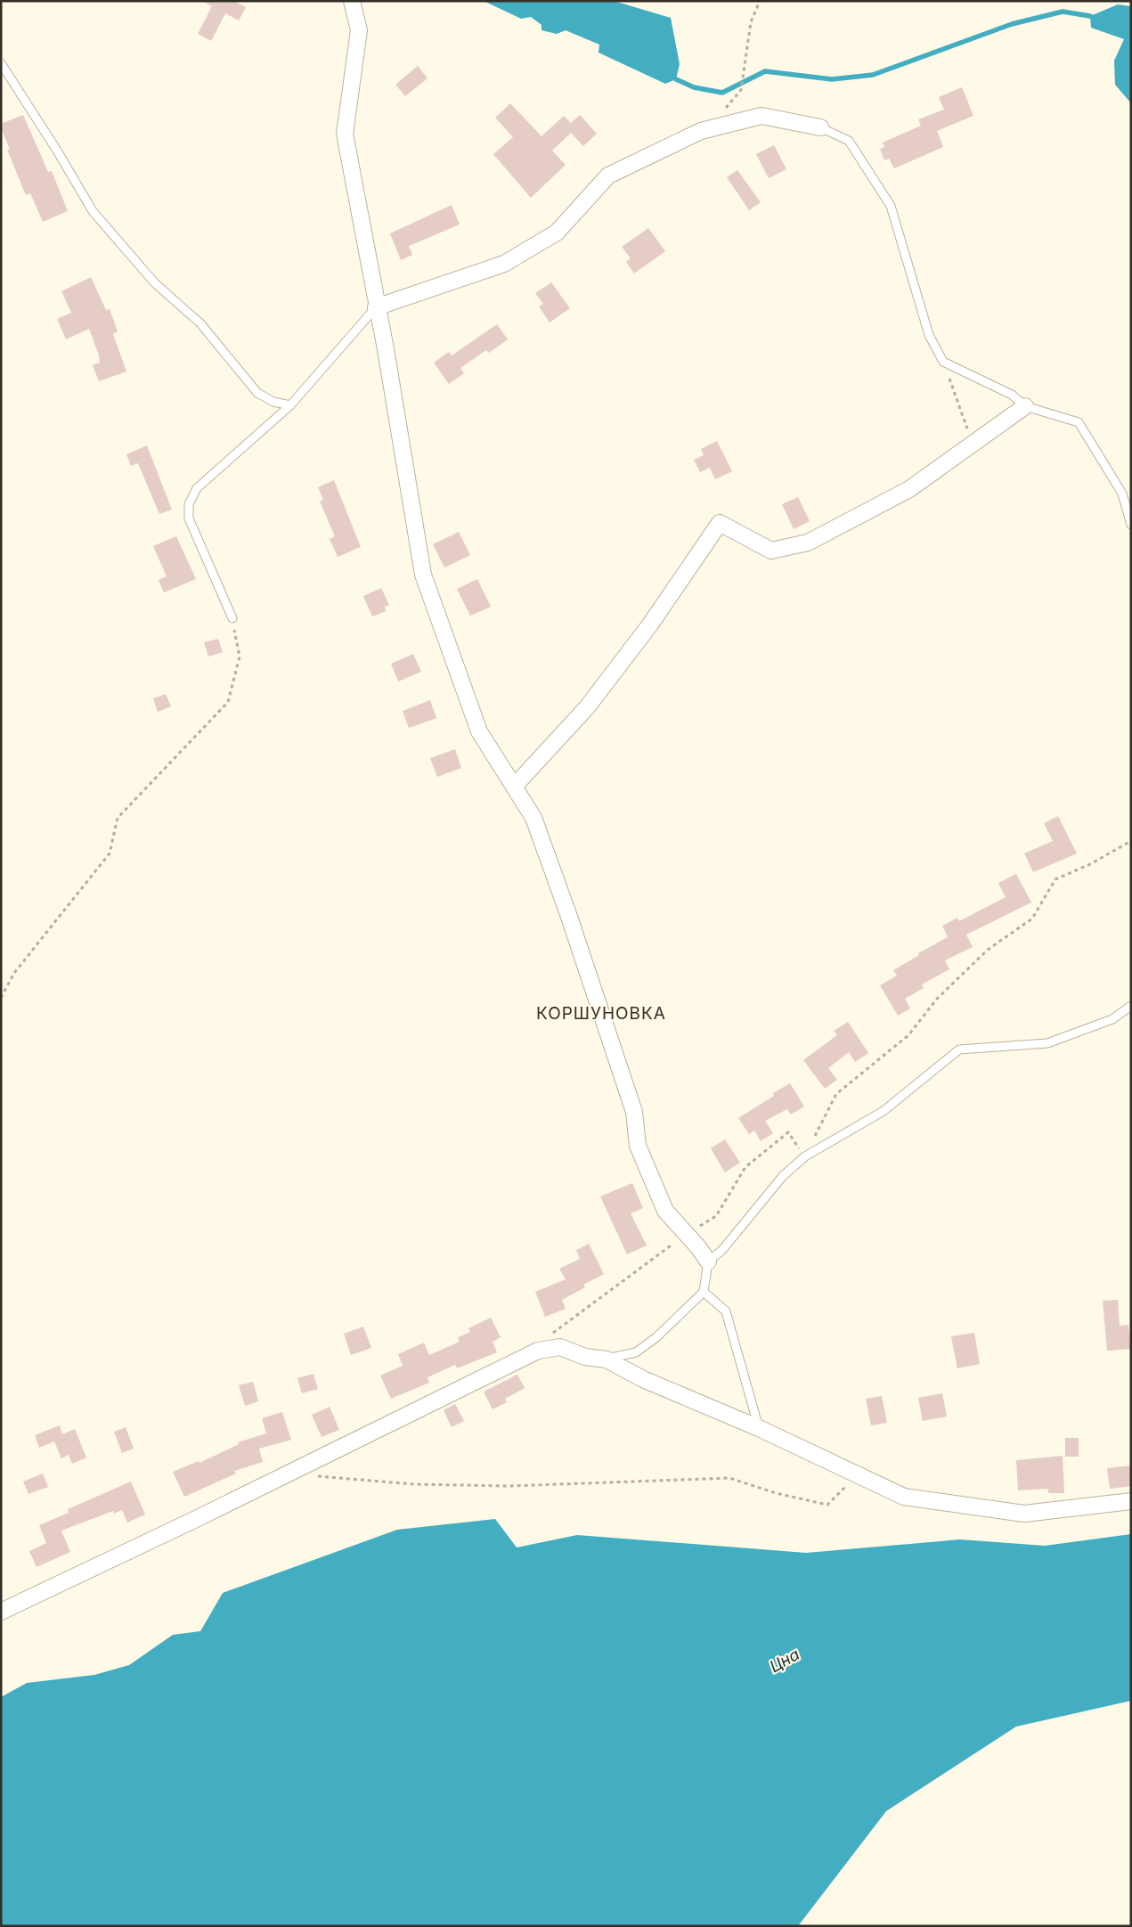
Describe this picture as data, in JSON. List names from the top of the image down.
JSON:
{
  "districts": ["КОРШУНОВКА"],
  "water": ["Цна"]
}
